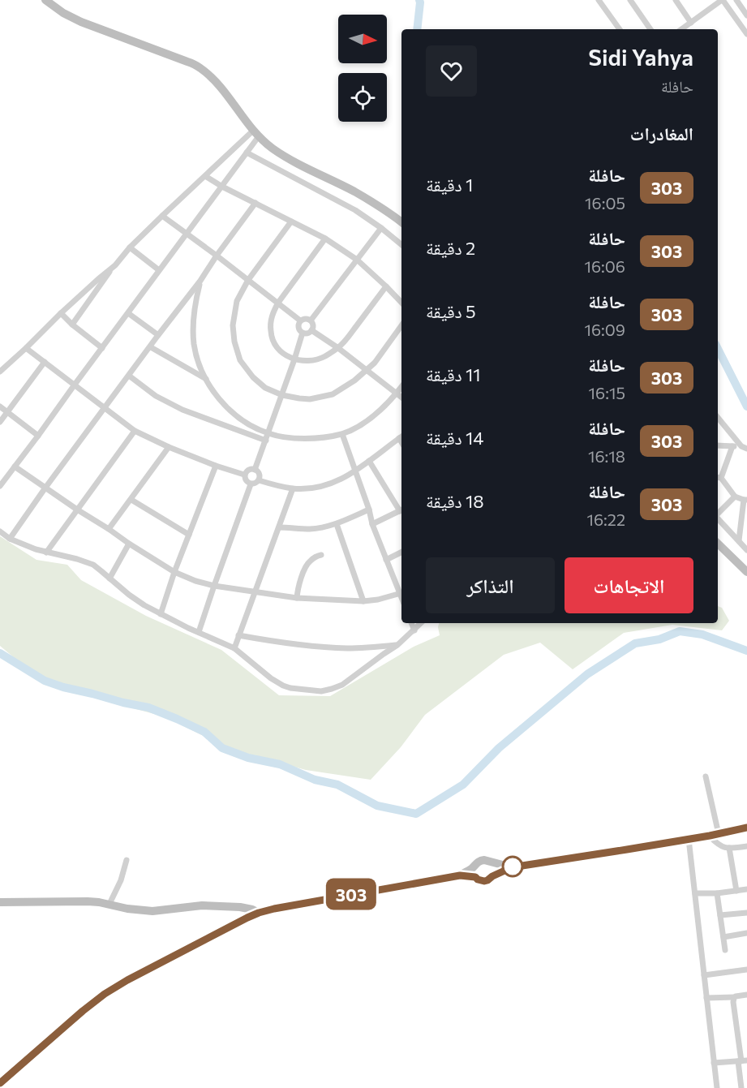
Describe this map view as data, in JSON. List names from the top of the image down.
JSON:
{
  "lines": ["bus line 303"],
  "north": "right",
  "page": {
    "on_map": "303",
    "heading": [
      ["Sidi Yahya", "حافلة"],
      "المغادرات"
    ],
    "list": [
      {
        "mark": "303",
        "name": "حافلة",
        "note": "16:05",
        "value": "1 دقيقة"
      },
      {
        "mark": "303",
        "name": "حافلة",
        "note": "16:06",
        "value": "2 دقيقة"
      },
      {
        "mark": "303",
        "name": "حافلة",
        "note": "16:09",
        "value": "5 دقيقة"
      },
      {
        "mark": "303",
        "name": "حافلة",
        "note": "16:15",
        "value": "11 دقيقة"
      },
      {
        "mark": "303",
        "name": "حافلة",
        "note": "16:18",
        "value": "14 دقيقة"
      },
      {
        "mark": "303",
        "name": "حافلة",
        "note": "16:22",
        "value": "18 دقيقة"
      }
    ],
    "buttons": ["الاتجاهات", "التذاكر"]
  }
}
